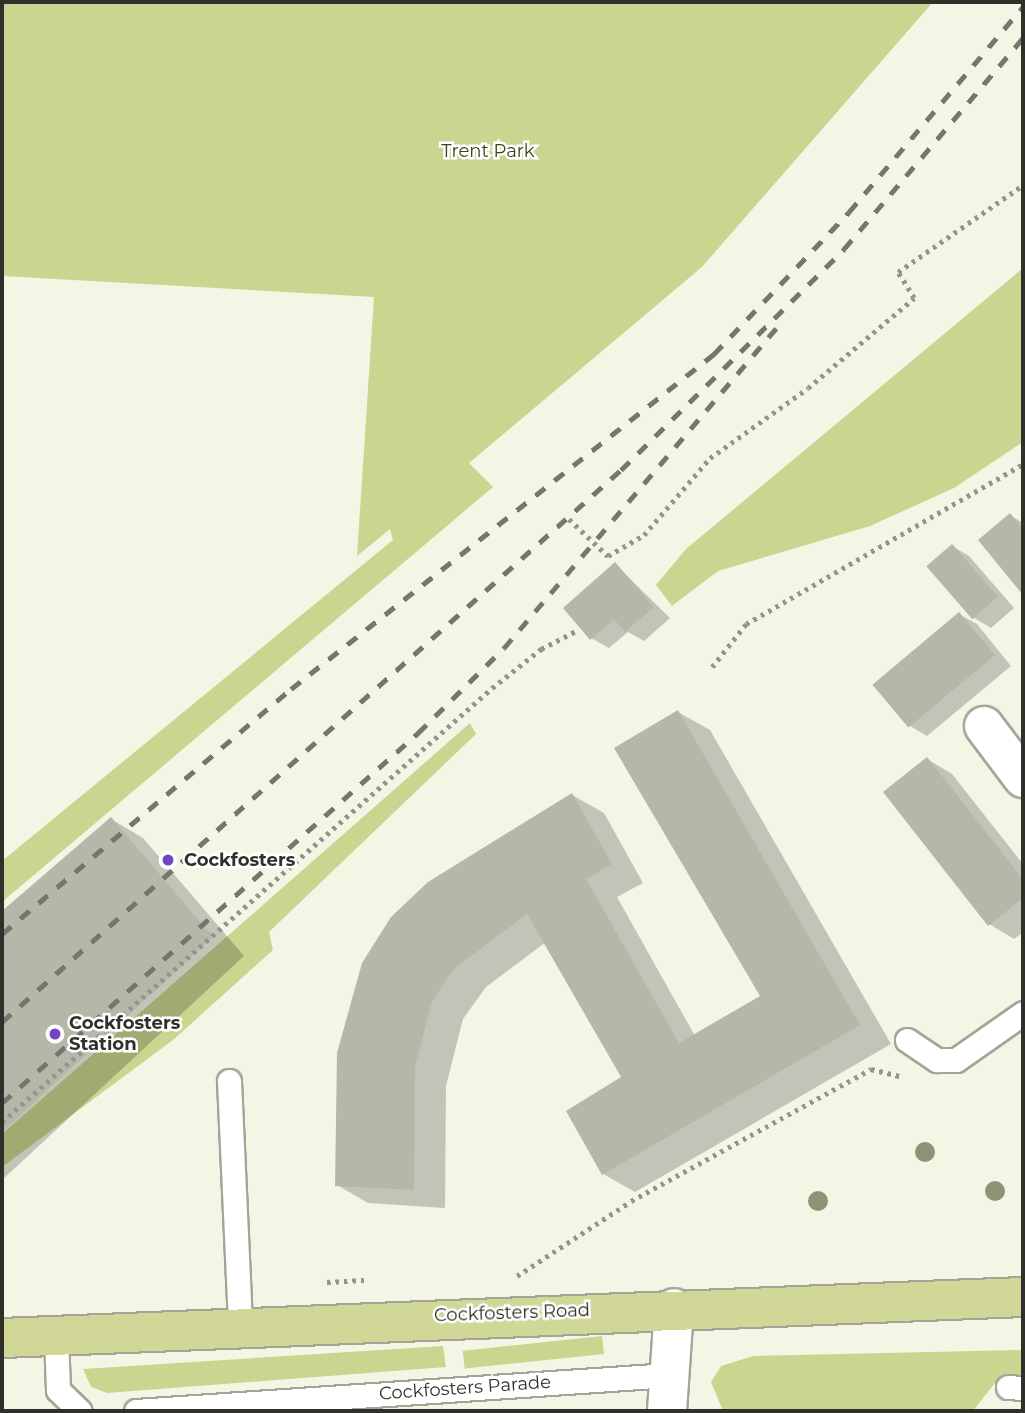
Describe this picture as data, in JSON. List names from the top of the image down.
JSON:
{
  "streets": {
    "main road": ["Cockfosters Road"],
    "lane": ["Cockfosters Parade"]
  },
  "parks": ["Trent Park"],
  "places": ["Cockfosters", "Cockfosters Station"]
}
